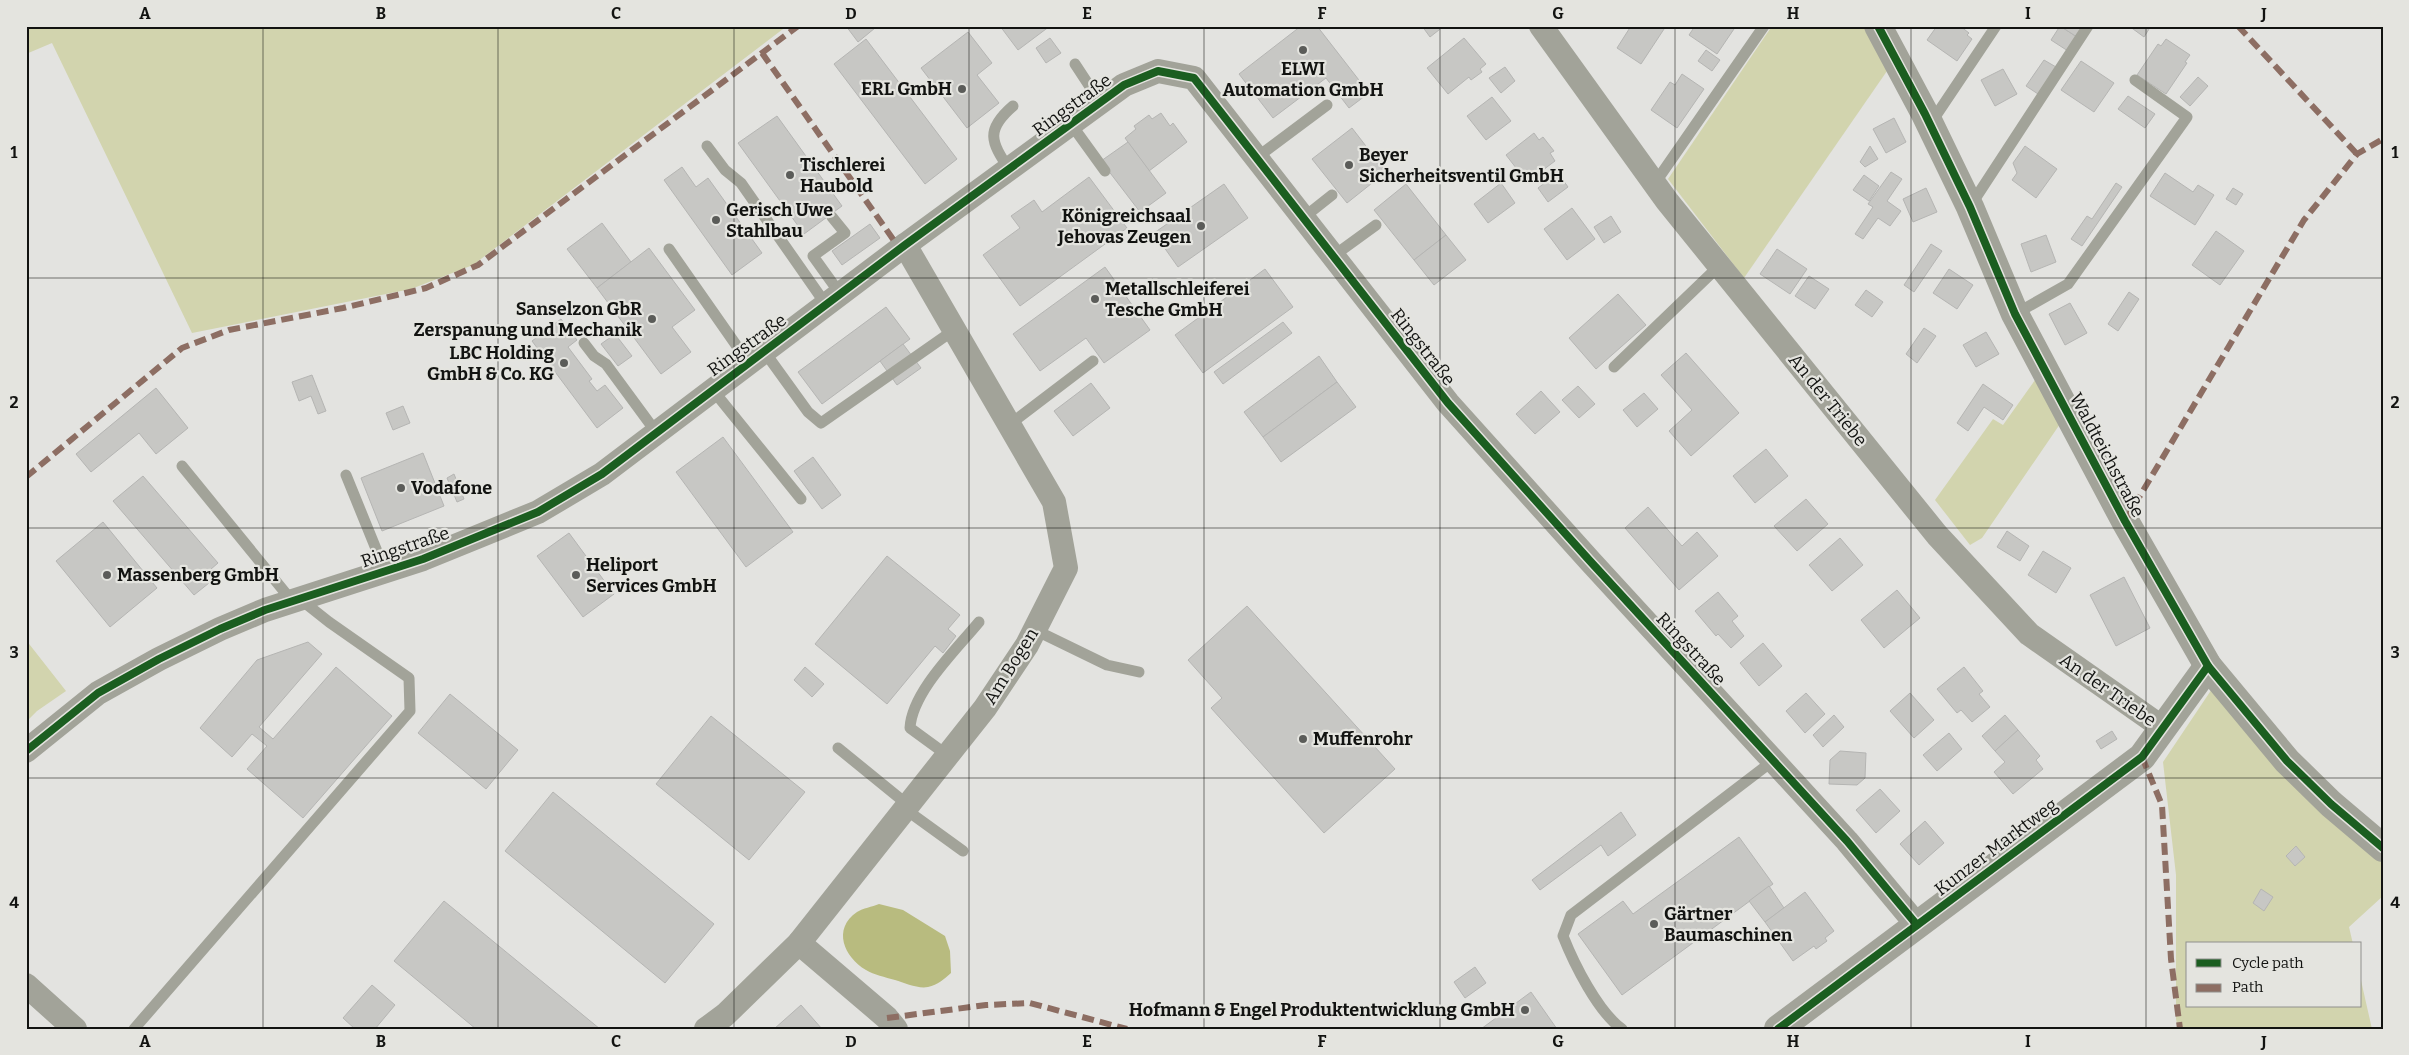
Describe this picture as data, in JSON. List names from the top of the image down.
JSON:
{
  "streets": {
    "street": [
      "Ringstraße",
      "An der Triebe",
      "Waldteichstraße",
      "Am Bogen",
      "Kunzer Marktweg"
    ]
  },
  "crossings": [
    ["Ringstraße", "Am Bogen"],
    ["Ringstraße", "Kunzer Marktweg"],
    ["An der Triebe", "Kunzer Marktweg"],
    ["Waldteichstraße", "Kunzer Marktweg"]
  ],
  "places": [
    "ELWI Automation GmbH",
    "ERL GmbH",
    "Beyer Sicherheitsventil GmbH",
    "Tischlerei Haubold",
    "Gerisch Uwe Stahlbau",
    "Königreichsaal Jehovas Zeugen",
    "Metallschleiferei Tesche GmbH",
    "Sanselzon GbR Zerspanung und Mechanik",
    "LBC Holding GmbH & Co. KG",
    "Vodafone",
    "Massenberg GmbH",
    "Heliport Services GmbH",
    "Muffenrohr",
    "Gärtner Baumaschinen",
    "Hofmann & Engel Produktentwicklung GmbH"
  ],
  "legend": ["Cycle path", "Path"],
  "grid": {
    "columns": [
      "A",
      "B",
      "C",
      "D",
      "E",
      "F",
      "G",
      "H",
      "I",
      "J"
    ],
    "rows": [
      "1",
      "2",
      "3",
      "4"
    ]
  }
}
